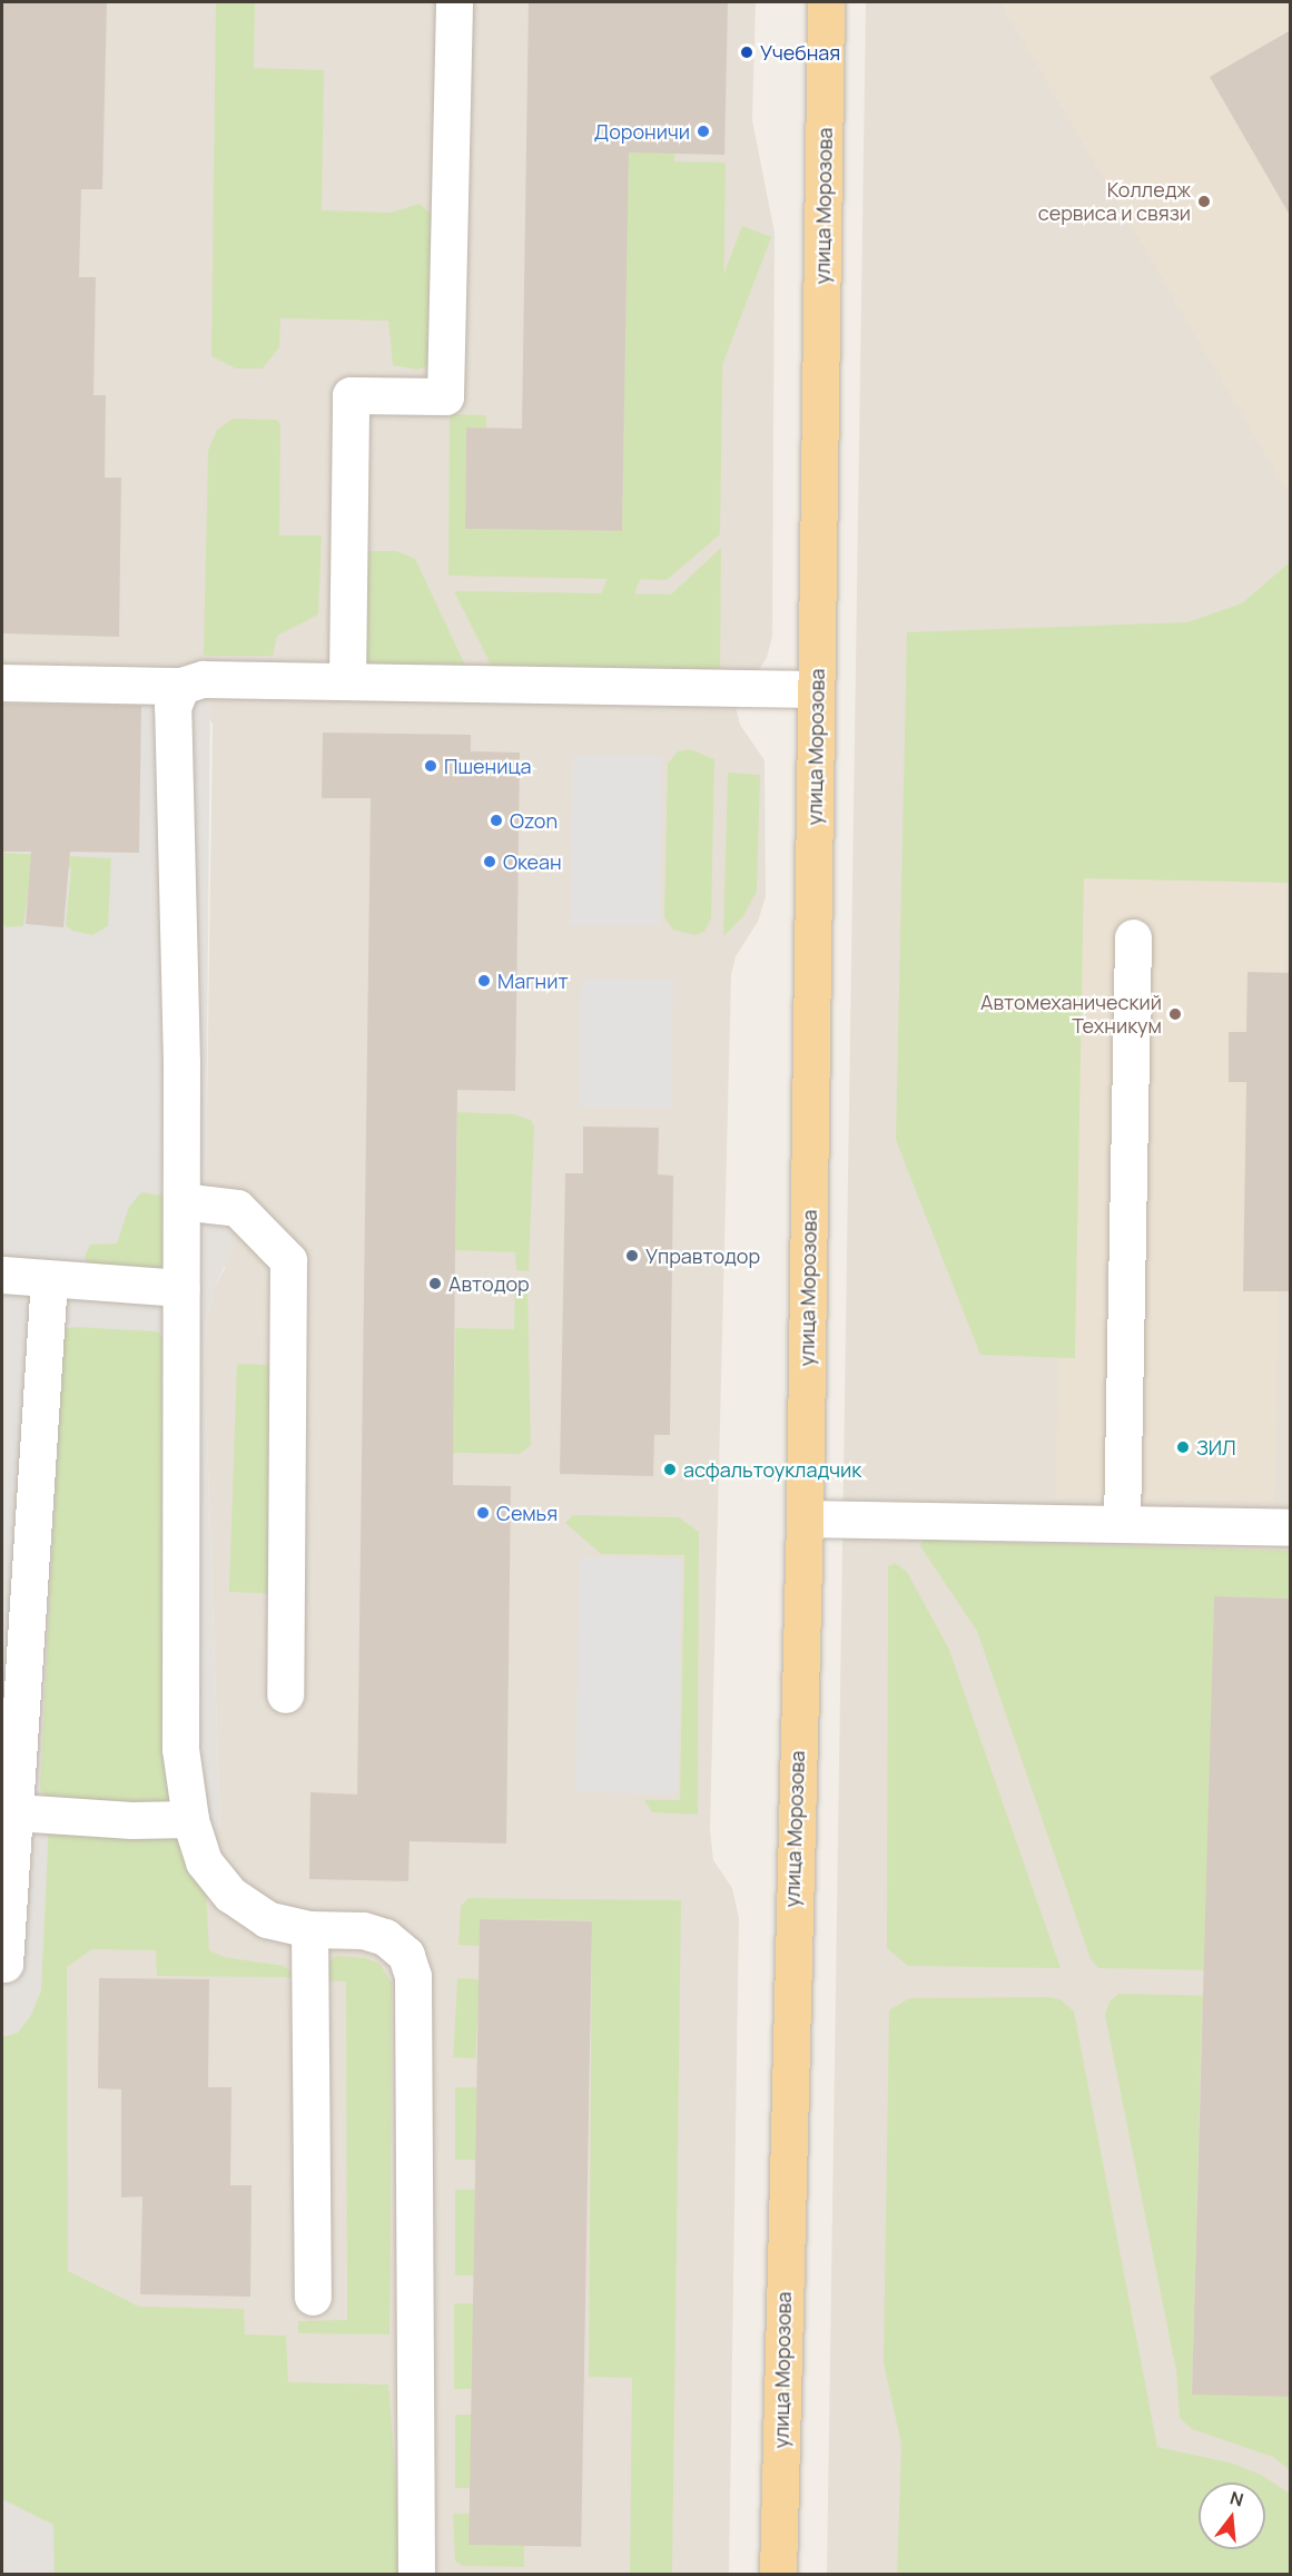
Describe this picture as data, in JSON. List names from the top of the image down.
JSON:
{
  "streets": {
    "main road": ["улица Морозова"]
  },
  "places": [
    "Учебная",
    "Дороничи",
    "Колледж сервиса и связи",
    "Пшеница",
    "Ozon",
    "Океан",
    "Магнит",
    "Автомеханический Техникум",
    "Управтодор",
    "Автодор",
    "ЗИЛ",
    "асфальтоукладчик",
    "Семья"
  ],
  "north": "top"
}
